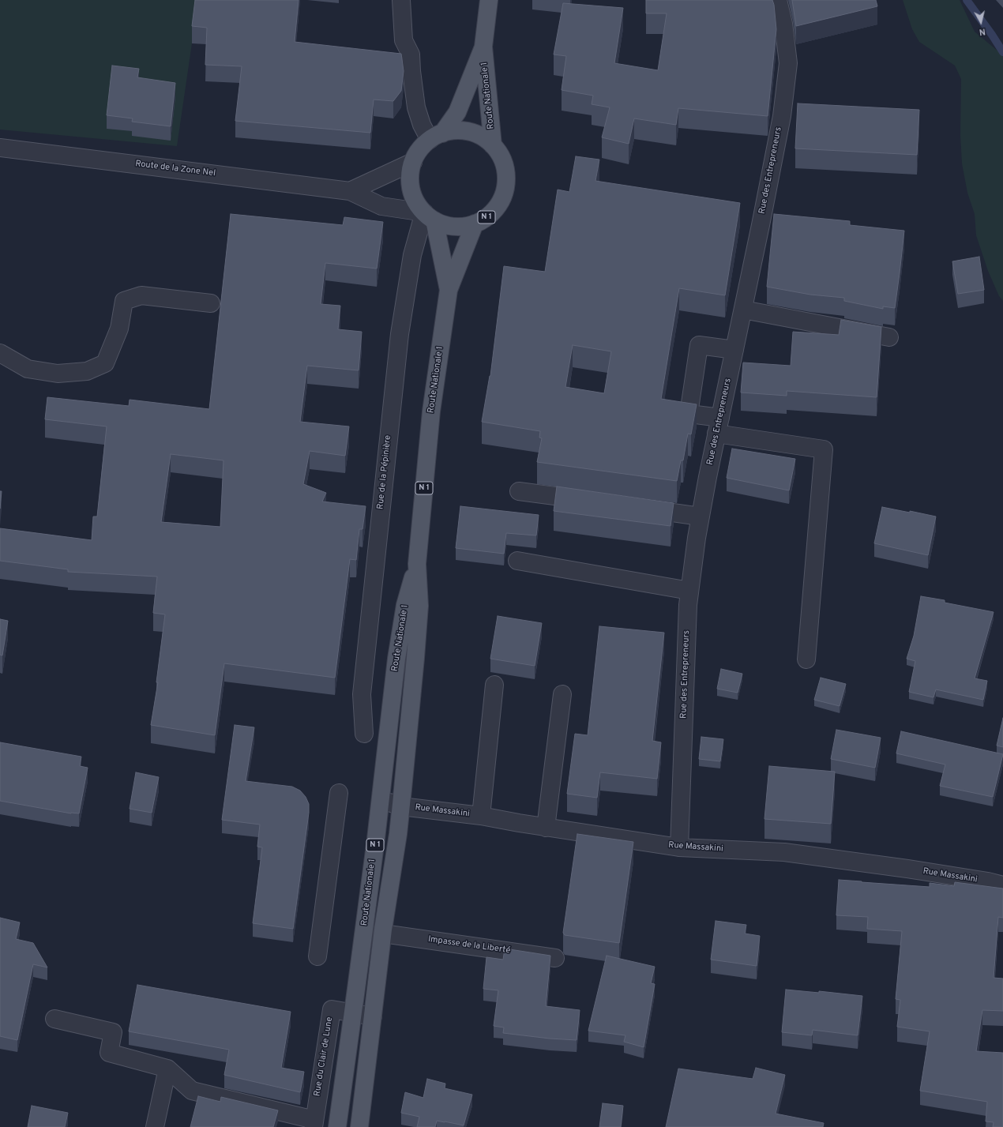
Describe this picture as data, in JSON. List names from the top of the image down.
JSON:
{
  "streets": {
    "main road": ["Route Nationale 1", "N 1"],
    "street": [
      "Route de la Zone Nel",
      "Rue des Entrepreneurs",
      "Rue de la Pépinière",
      "Rue Massakini",
      "Impasse de la Liberté",
      "Rue du Clair de Lune"
    ]
  },
  "crossings": [
    ["Route Nationale 1", "Route de la Zone Nel"],
    ["Route Nationale 1", "Rue de la Pépinière"],
    ["Route Nationale 1", "Rue Massakini"],
    ["Route Nationale 1", "Impasse de la Liberté"],
    ["Route Nationale 1", "Rue du Clair de Lune"],
    ["Route de la Zone Nel", "Rue de la Pépinière"],
    ["Rue des Entrepreneurs", "Rue Massakini"]
  ],
  "north": "bottom"
}
